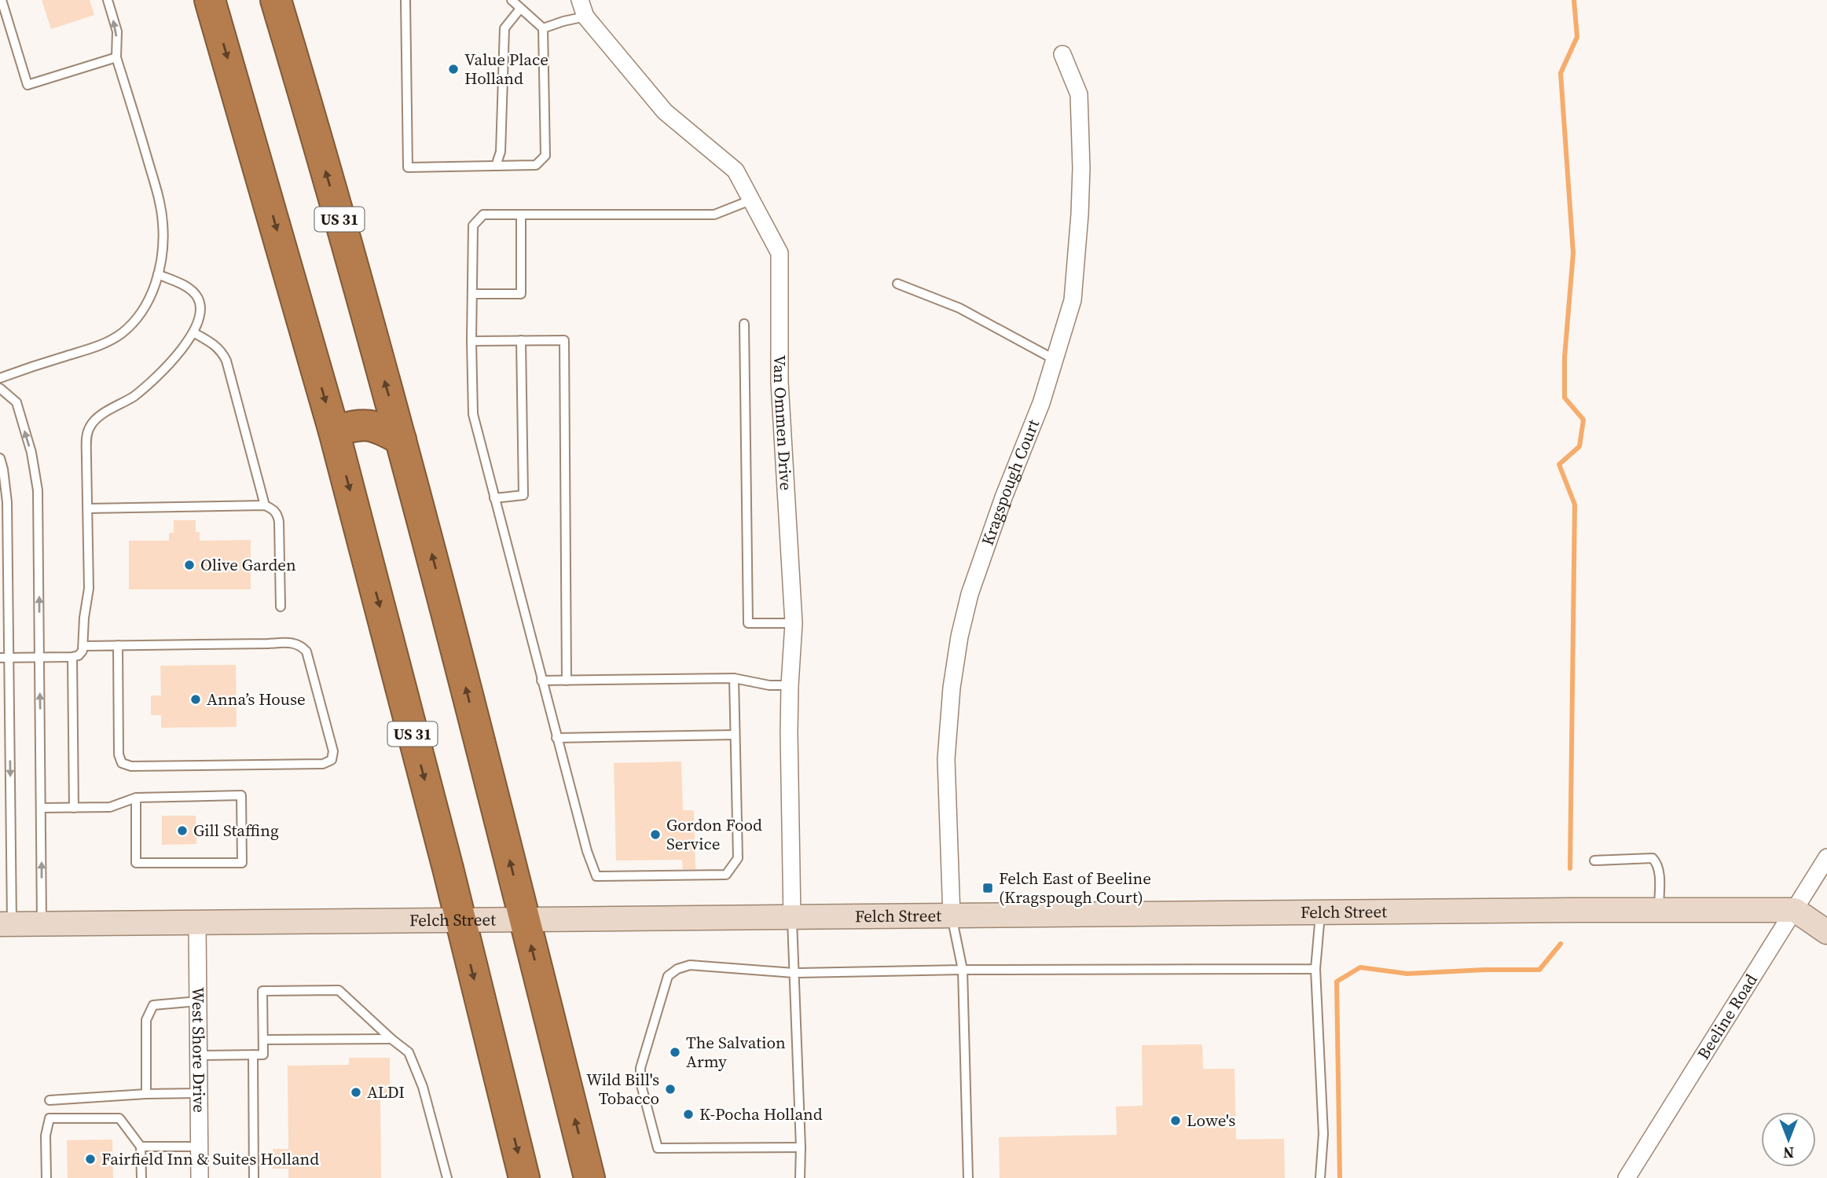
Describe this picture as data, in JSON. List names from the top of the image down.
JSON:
{
  "streets": {
    "highway": ["US 31"],
    "street": [
      "Van Ommen Drive",
      "Kragspough Court",
      "Felch Street",
      "Beeline Road",
      "West Shore Drive"
    ]
  },
  "crossings": [
    ["US 31", "Felch Street"],
    ["Van Ommen Drive", "Felch Street"],
    ["Kragspough Court", "Felch Street"],
    ["Felch Street", "Beeline Road"],
    ["Felch Street", "West Shore Drive"]
  ],
  "places": {
    "other": [
      "Value Place Holland",
      "Olive Garden",
      "Anna’s House",
      "Gill Staffing",
      "Gordon Food Service",
      "The Salvation Army",
      "Wild Bill's Tobacco",
      "ALDI",
      "K-Pocha Holland",
      "Lowe's",
      "Fairfield Inn & Suites Holland"
    ],
    "transit": ["Felch East of Beeline (Kragspough Court)"]
  },
  "north": "bottom"
}
